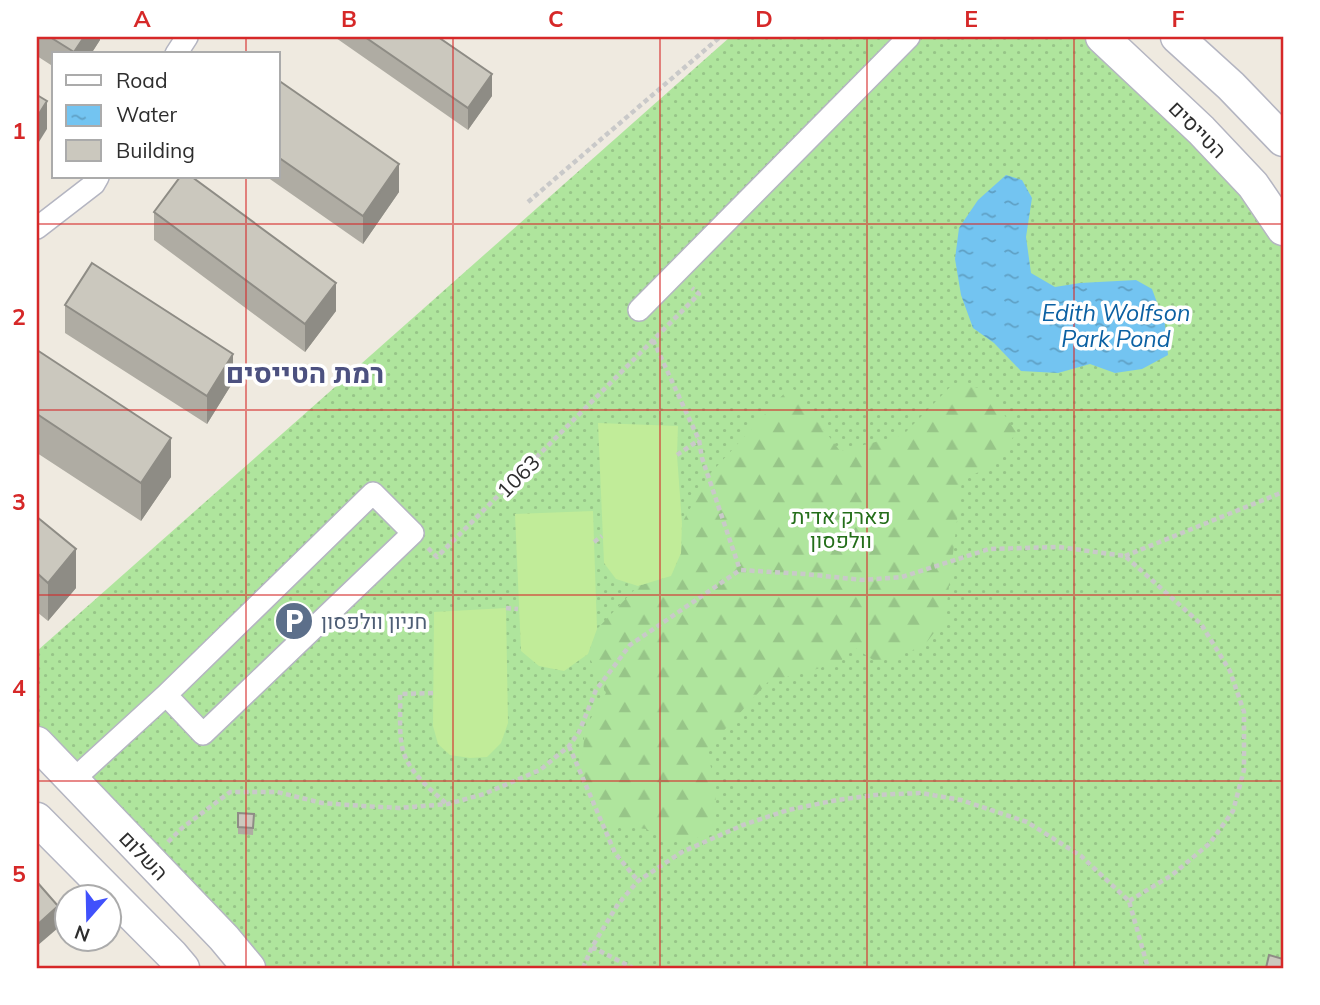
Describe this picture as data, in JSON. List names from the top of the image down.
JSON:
{
  "streets": {
    "main road": ["הטייסים", "השלום"],
    "path": ["1063"]
  },
  "districts": ["רמת הטייסים"],
  "water": ["Edith Wolfson Park Pond"],
  "parks": ["פארק אדית וולפסון"],
  "places": {
    "parking": ["חניון וולפסון"]
  },
  "legend": ["Road", "Water", "Building"],
  "north": "bottom",
  "grid": {
    "columns": [
      "A",
      "B",
      "C",
      "D",
      "E",
      "F"
    ],
    "rows": [
      "1",
      "2",
      "3",
      "4",
      "5"
    ]
  }
}
